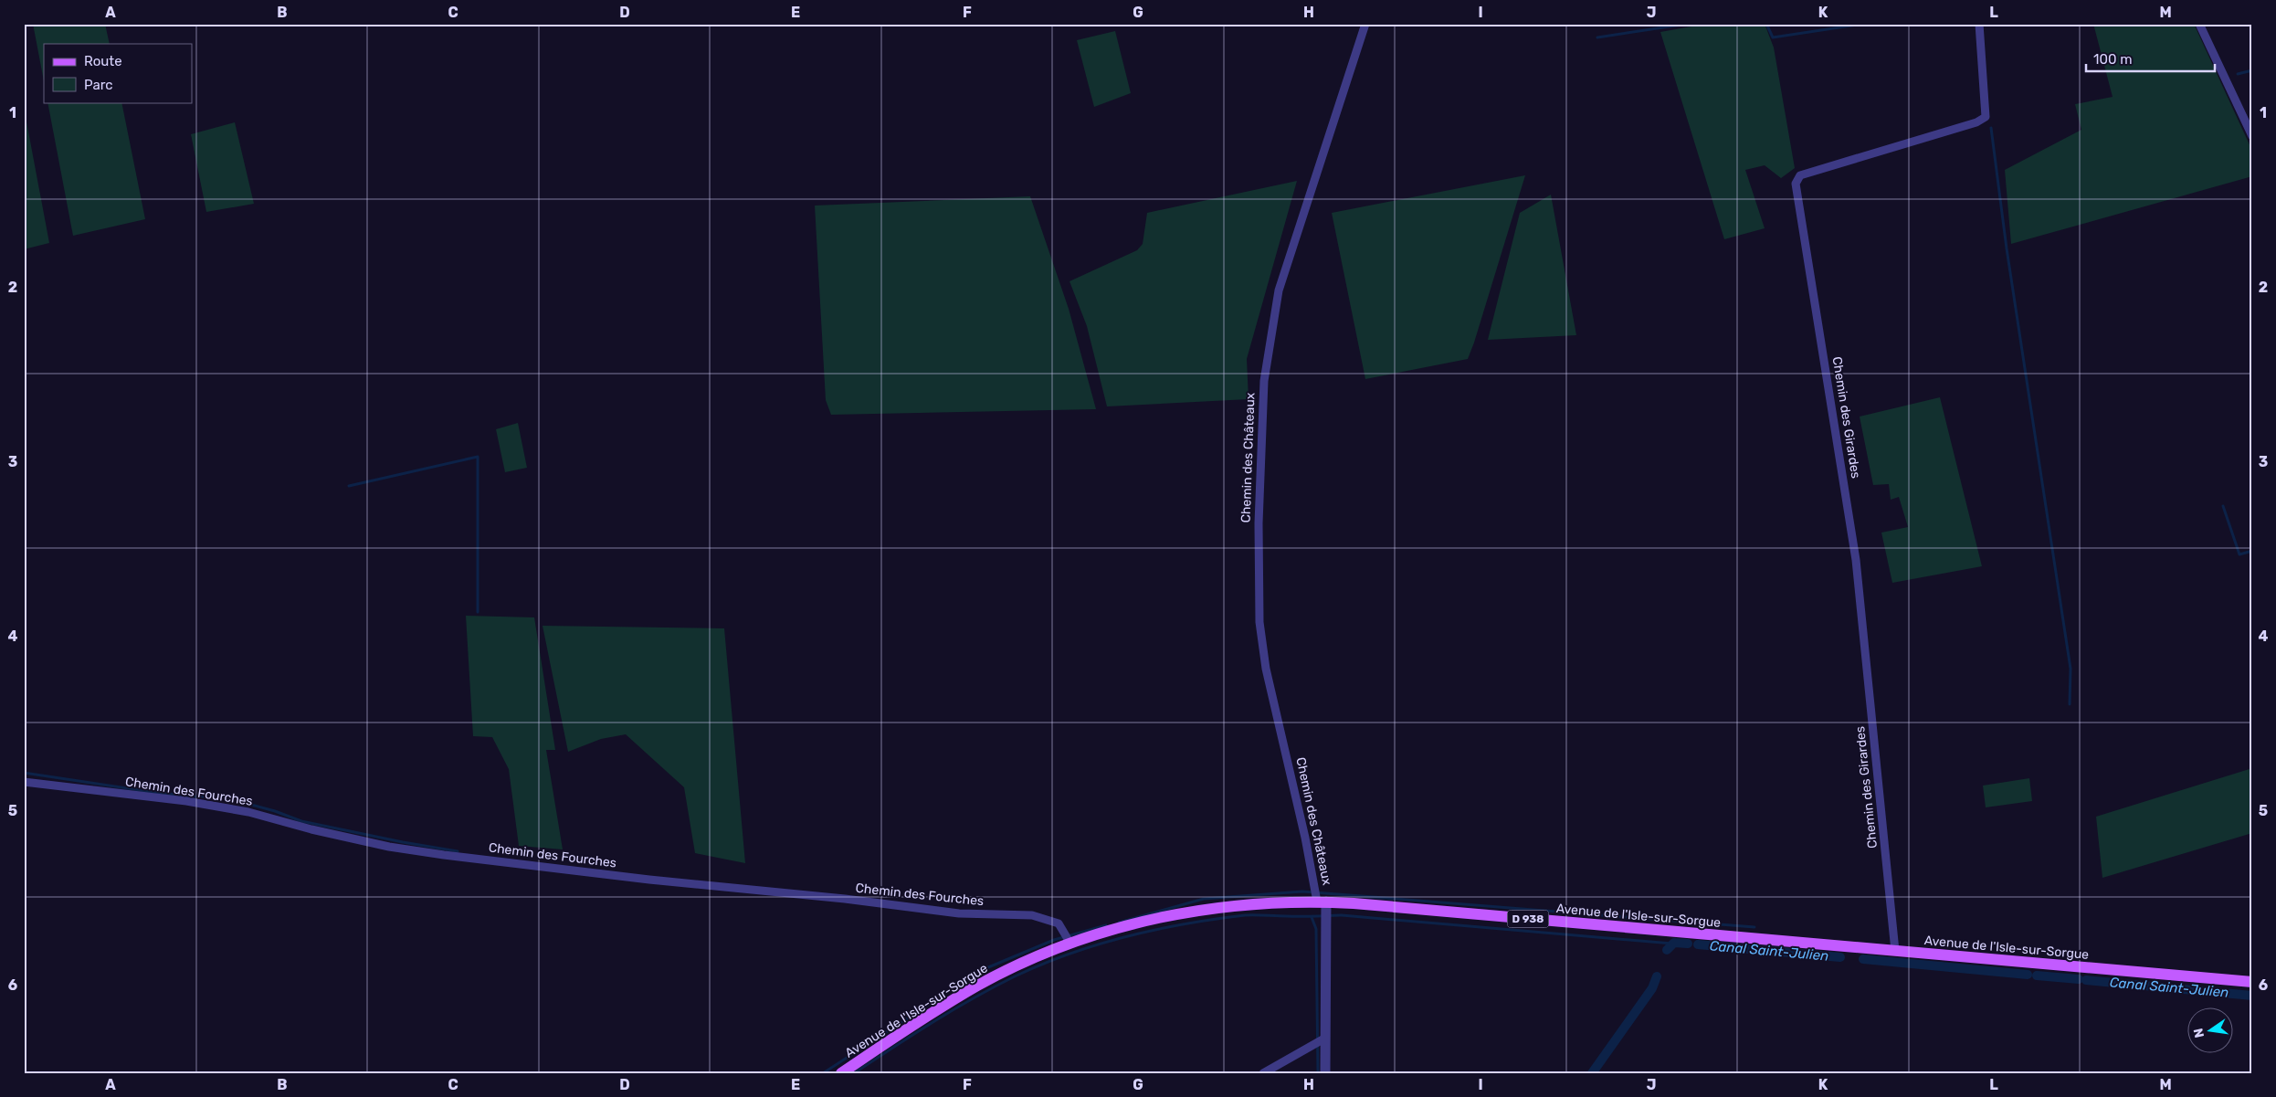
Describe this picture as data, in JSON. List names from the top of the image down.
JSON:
{
  "streets": {
    "main road": ["Avenue de l'Isle-sur-Sorgue", "D 938"],
    "street": ["Chemin des Girardes", "Chemin des Châteaux", "Chemin des Fourches"]
  },
  "crossings": [
    ["Chemin des Girardes", "Avenue de l'Isle-sur-Sorgue"],
    ["Chemin des Châteaux", "Avenue de l'Isle-sur-Sorgue"],
    ["Chemin des Fourches", "Avenue de l'Isle-sur-Sorgue"]
  ],
  "water": ["Canal Saint-Julien"],
  "legend": ["Route", "Parc"],
  "scale_bar": "100 m",
  "north": "left",
  "grid": {
    "columns": [
      "A",
      "B",
      "C",
      "D",
      "E",
      "F",
      "G",
      "H",
      "I",
      "J",
      "K",
      "L",
      "M"
    ],
    "rows": [
      "1",
      "2",
      "3",
      "4",
      "5",
      "6"
    ]
  }
}
